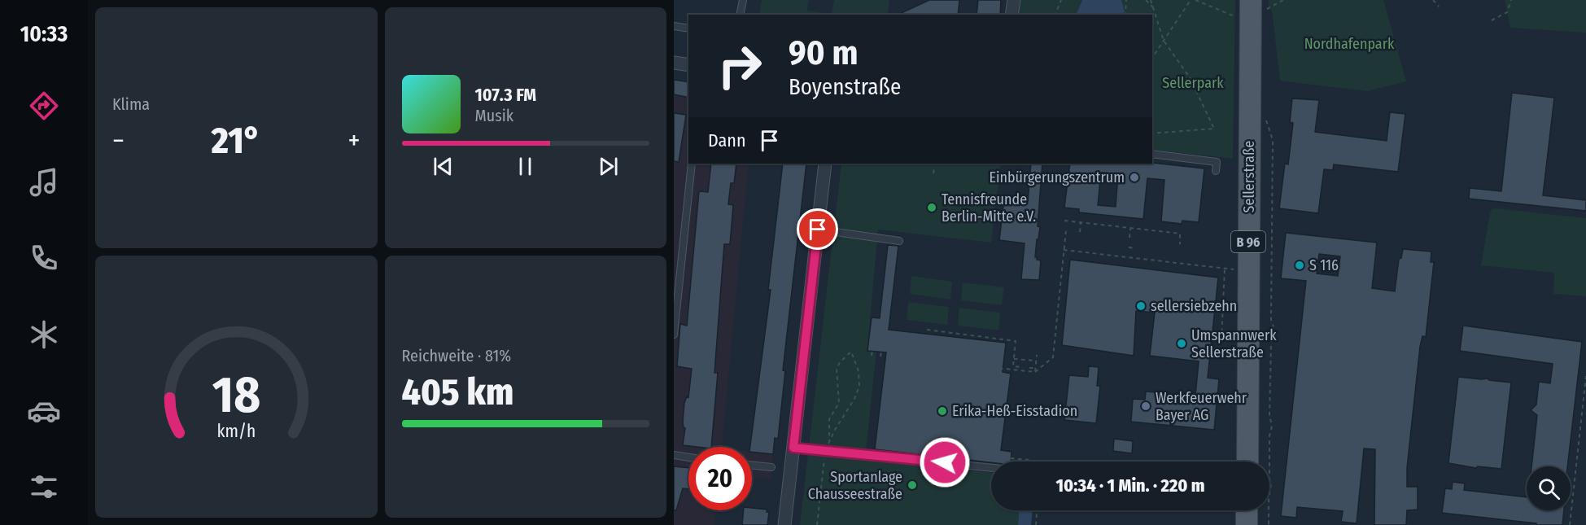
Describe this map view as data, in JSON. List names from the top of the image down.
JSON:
{
  "streets": {
    "main road": ["Sellerstraße", "B 96"]
  },
  "parks": ["Nordhafenpark", "Sellerpark"],
  "places": [
    "Einbürgerungszentrum",
    "Tennisfreunde Berlin-Mitte e.V.",
    "S 116",
    "sellersiebzehn",
    "Umspannwerk Sellerstraße",
    "Werkfeuerwehr Bayer AG",
    "Erika-Heß-Eisstadion",
    "Sportanlage Chausseestraße"
  ],
  "page": {
    "tabs": "10:33",
    "tile": [
      "Klima",
      ["Reichweite · 81%", "405 km"]
    ],
    "turn": ["90 m", "Boyenstraße"],
    "song": ["107.3 FM", "Musik"],
    "then": "Dann",
    "heat": ["−", "21°", "+"],
    "limit": "20",
    "trip": "10:34 · 1 Min. · 220 m",
    "gauge": ["18", "km/h"]
  }
}
